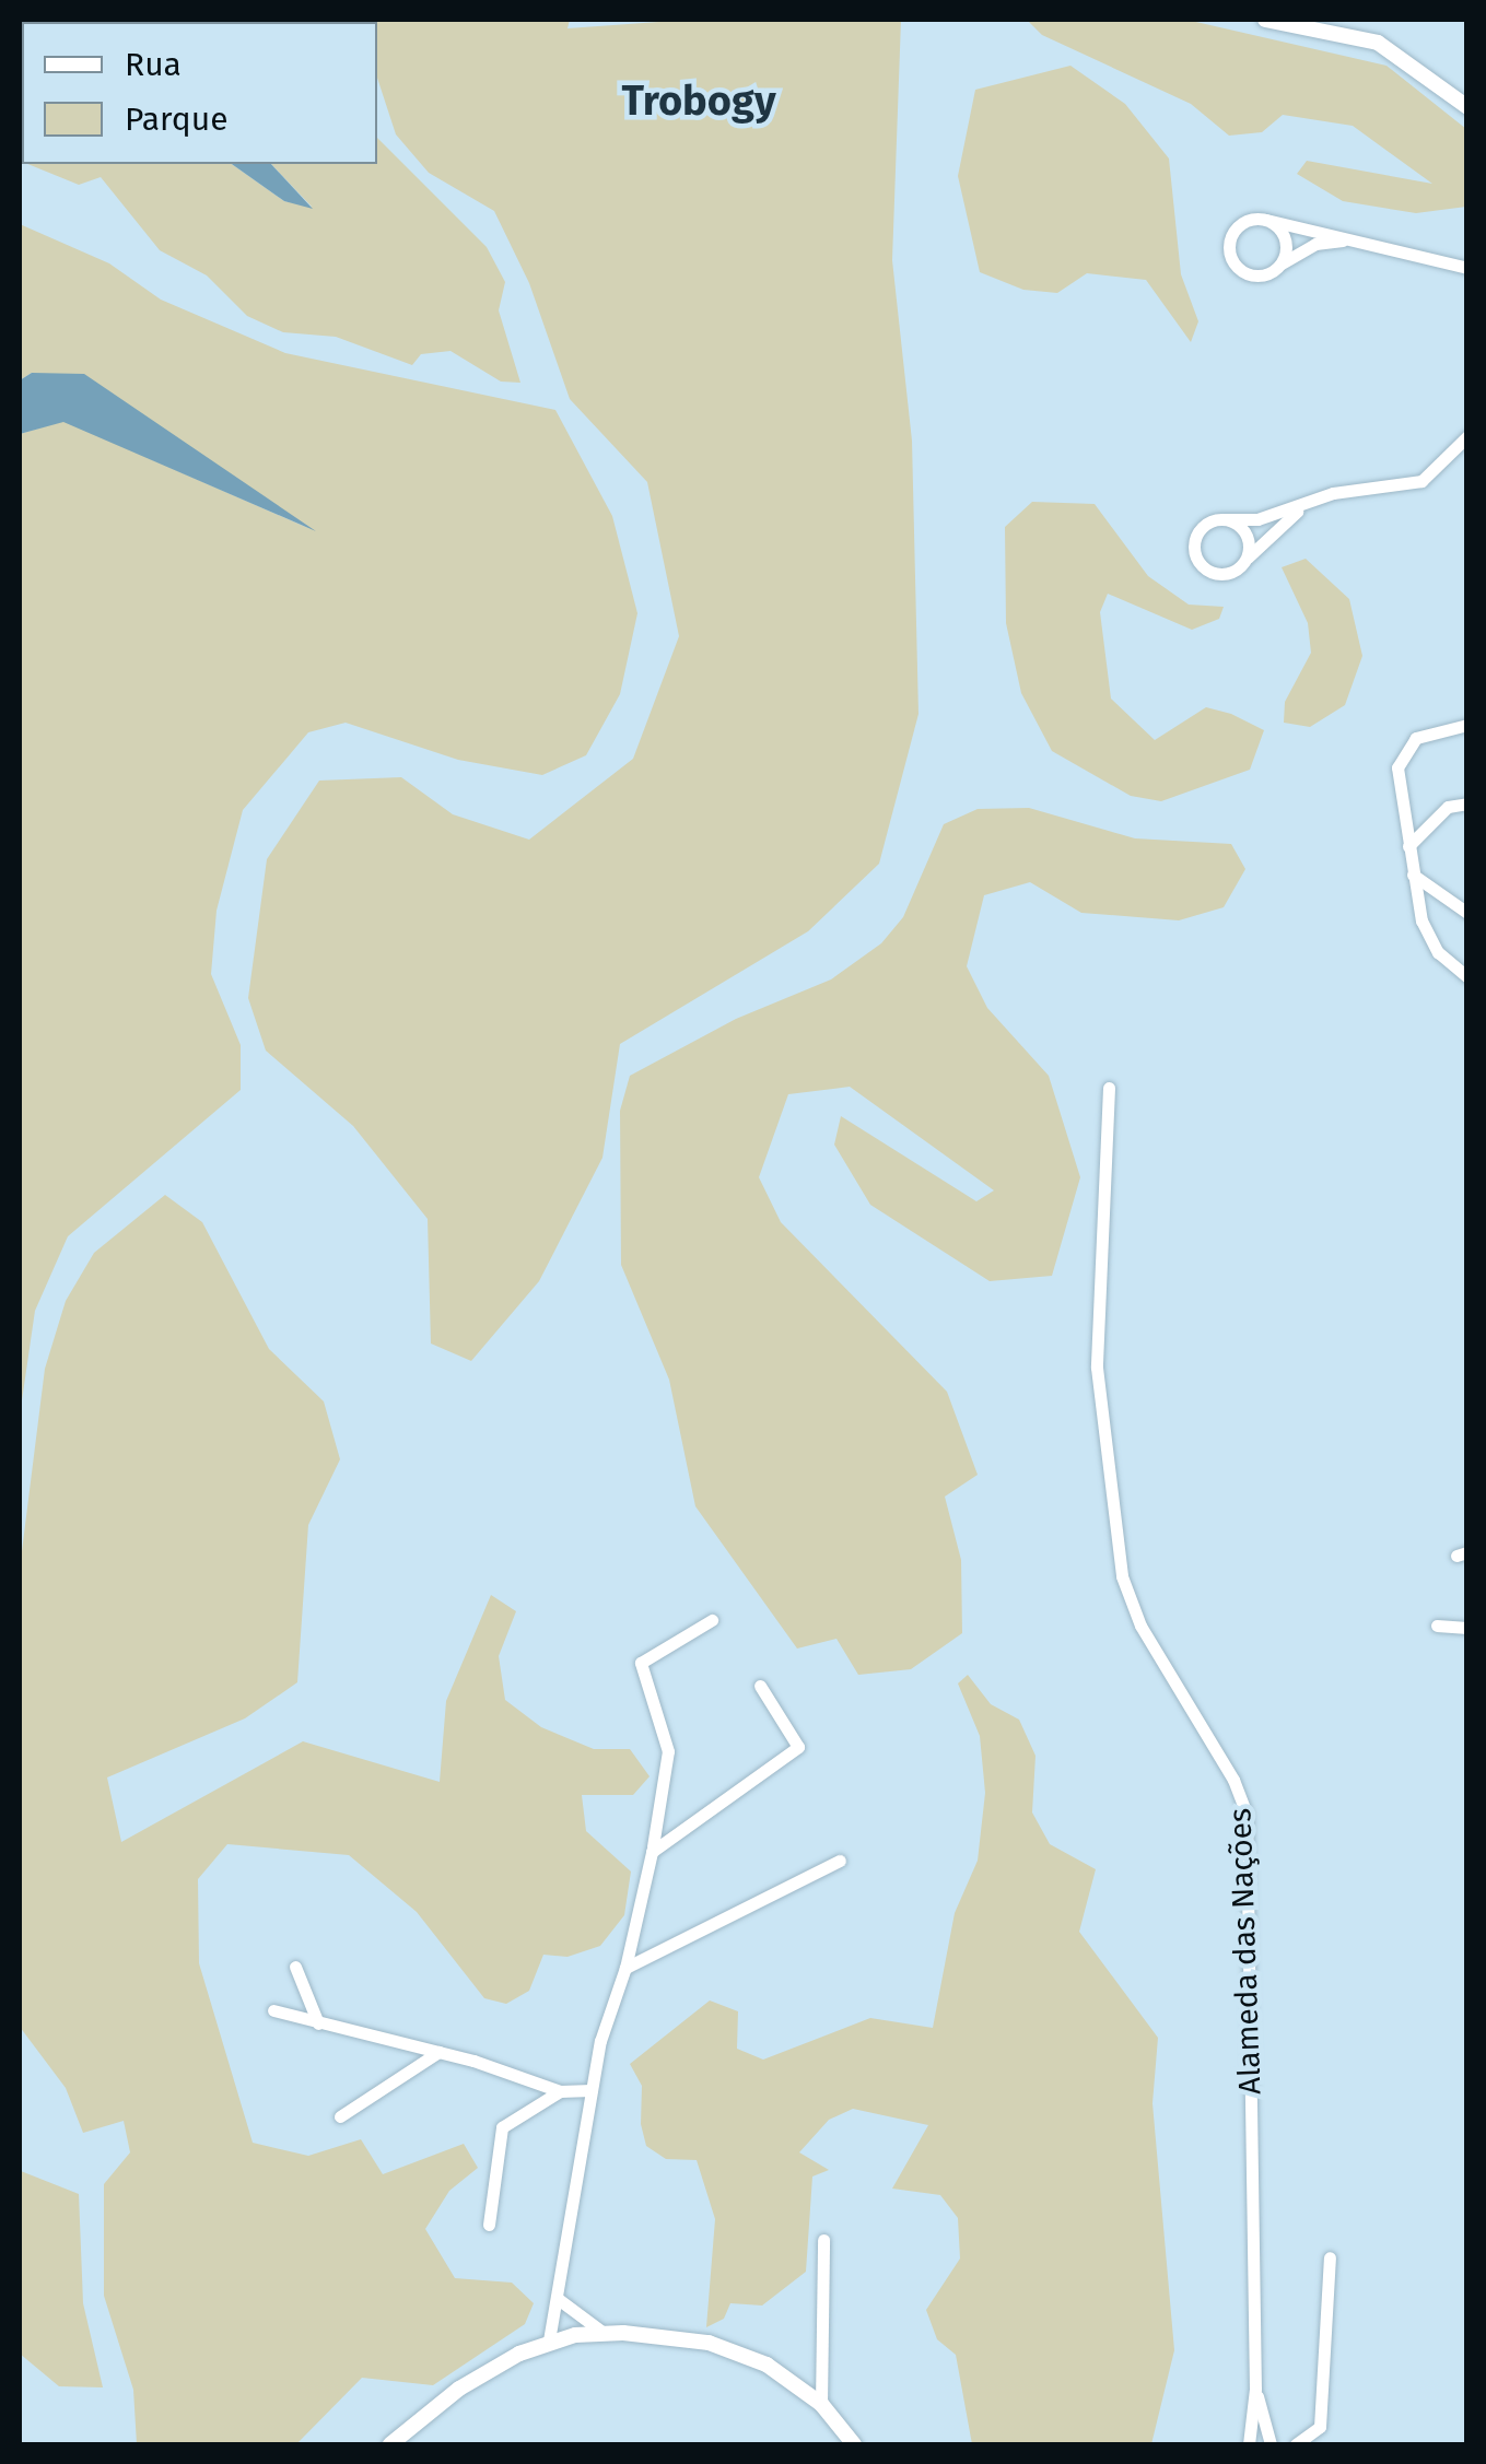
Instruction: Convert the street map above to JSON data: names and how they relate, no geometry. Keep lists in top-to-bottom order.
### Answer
{
  "streets": {
    "street": ["Alameda das Nações"]
  },
  "districts": ["Trobogy"],
  "legend": ["Rua", "Parque"]
}
